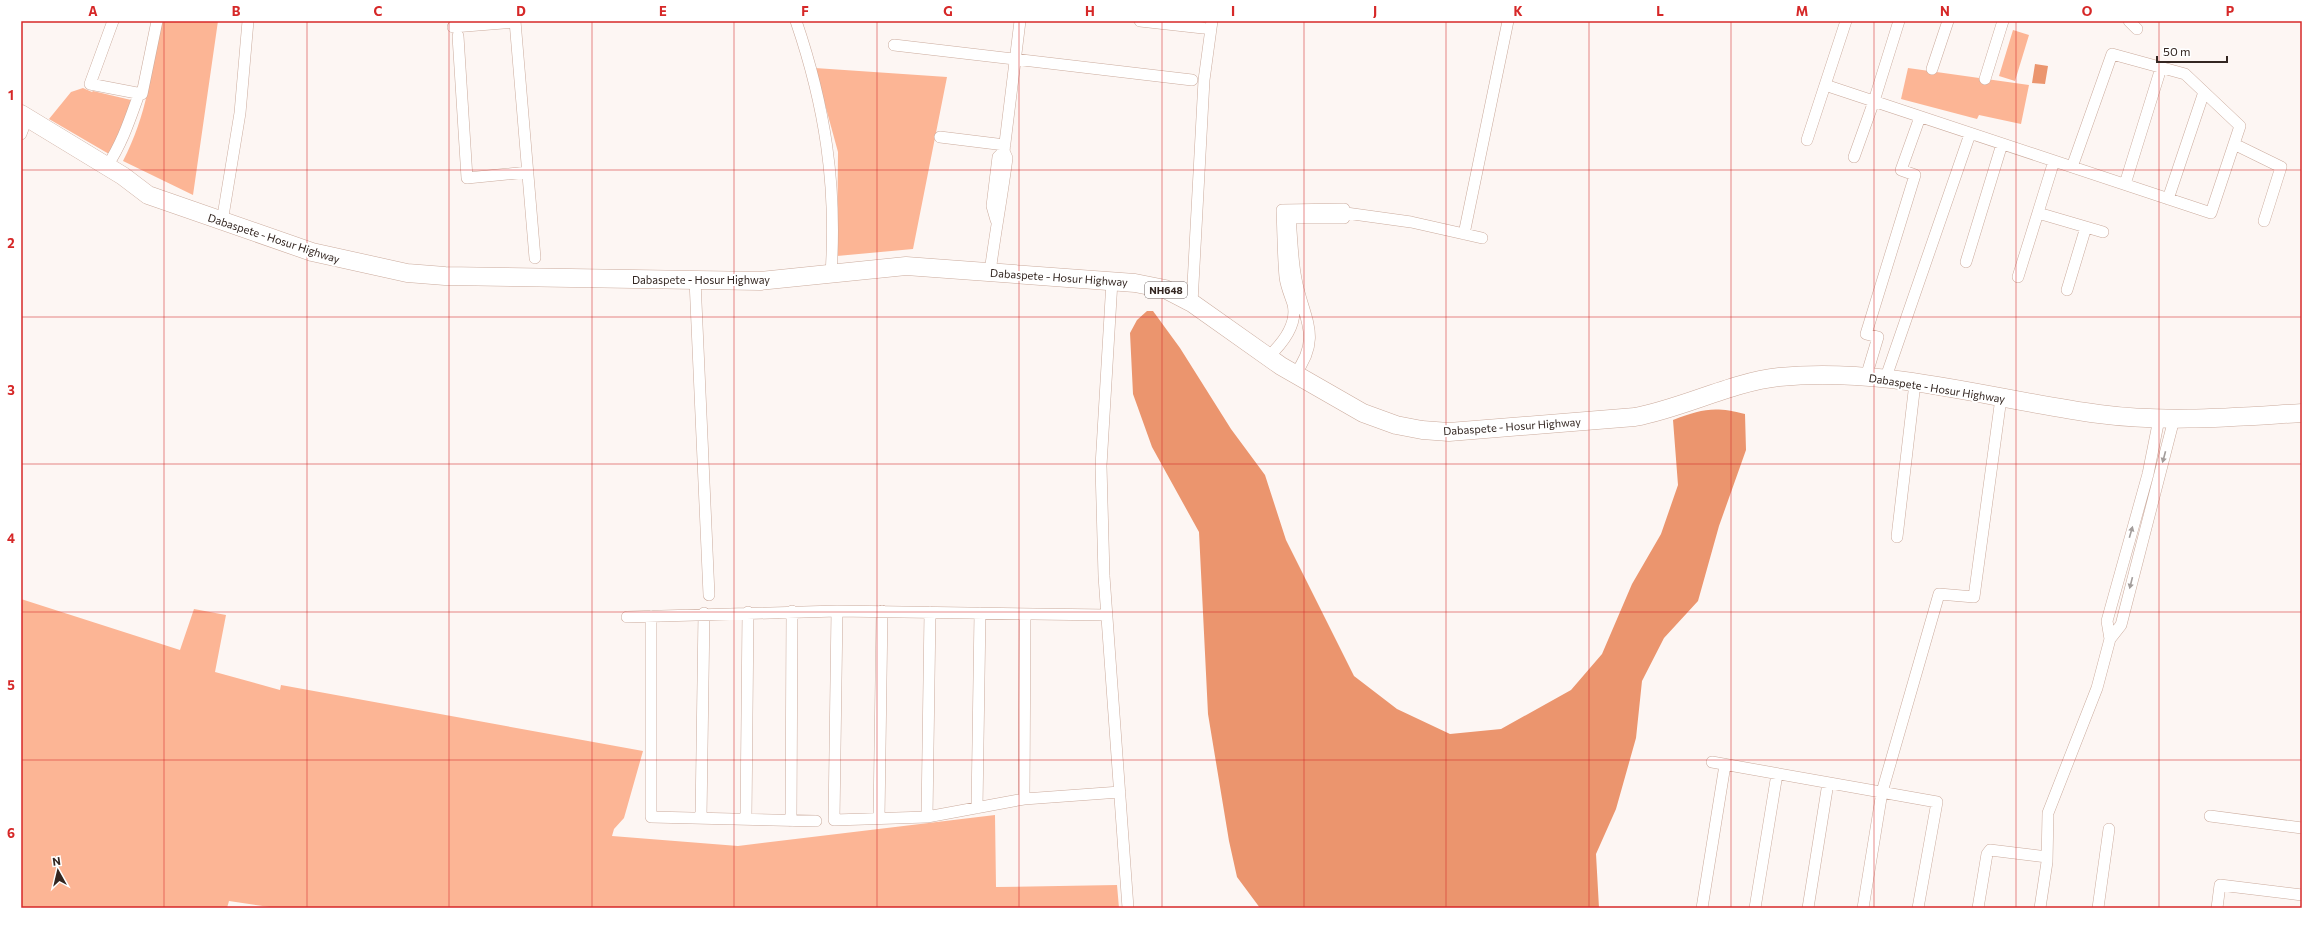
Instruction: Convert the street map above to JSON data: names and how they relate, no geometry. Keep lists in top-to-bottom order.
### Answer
{
  "streets": {
    "highway": ["Dabaspete - Hosur Highway", "NH648"]
  },
  "scale_bar": "50 m",
  "north": "top",
  "grid": {
    "columns": [
      "A",
      "B",
      "C",
      "D",
      "E",
      "F",
      "G",
      "H",
      "I",
      "J",
      "K",
      "L",
      "M",
      "N",
      "O",
      "P"
    ],
    "rows": [
      "1",
      "2",
      "3",
      "4",
      "5",
      "6"
    ]
  }
}
